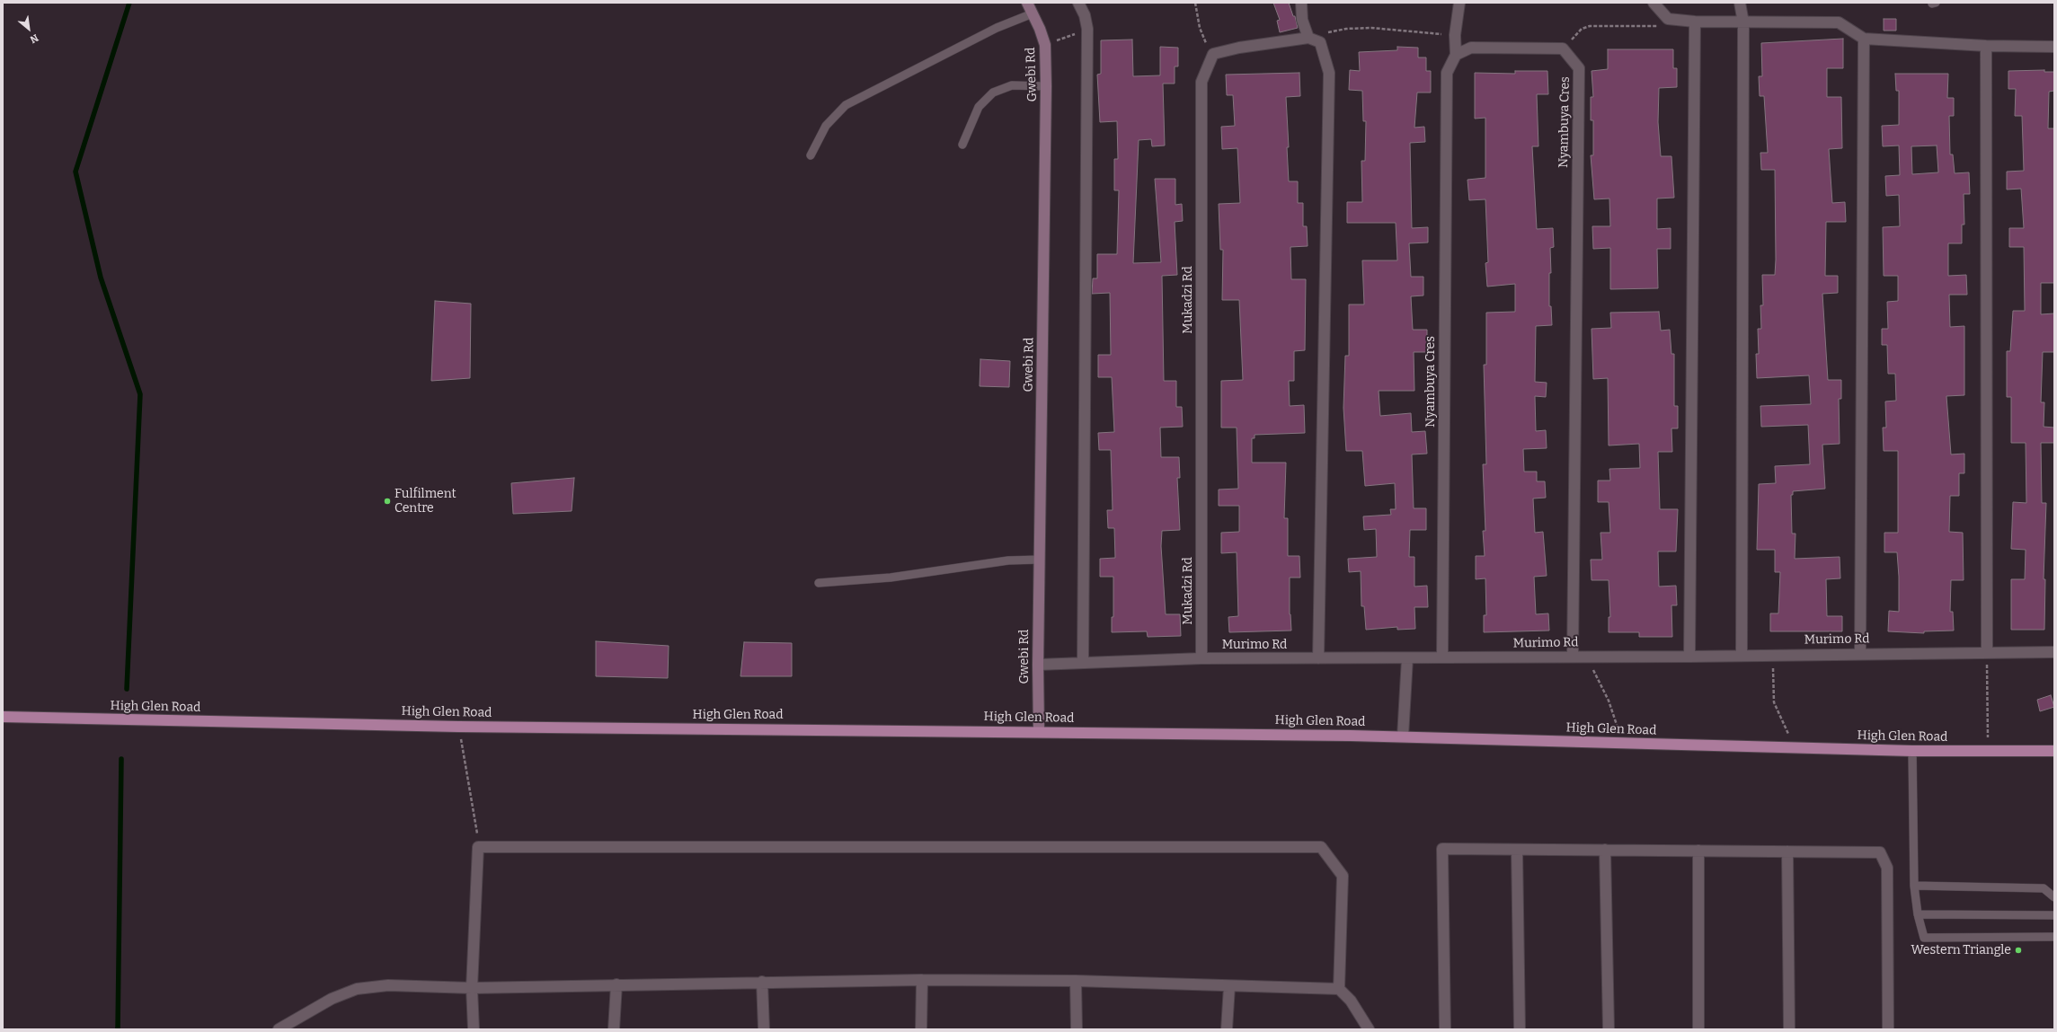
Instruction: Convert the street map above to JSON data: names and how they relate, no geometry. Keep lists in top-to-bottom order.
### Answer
{
  "streets": {
    "main road": ["High Glen Road"],
    "street": [
      "Gwebi Rd",
      "Nyambuya Cres",
      "Mukadzi Rd",
      "Murimo Rd"
    ]
  },
  "crossings": [
    ["Gwebi Rd", "Murimo Rd"],
    ["Gwebi Rd", "High Glen Road"],
    ["Nyambuya Cres", "Murimo Rd"],
    ["Mukadzi Rd", "Murimo Rd"]
  ],
  "places": ["Fulfilment Centre", "Western Triangle"],
  "north": "bottom right"
}
